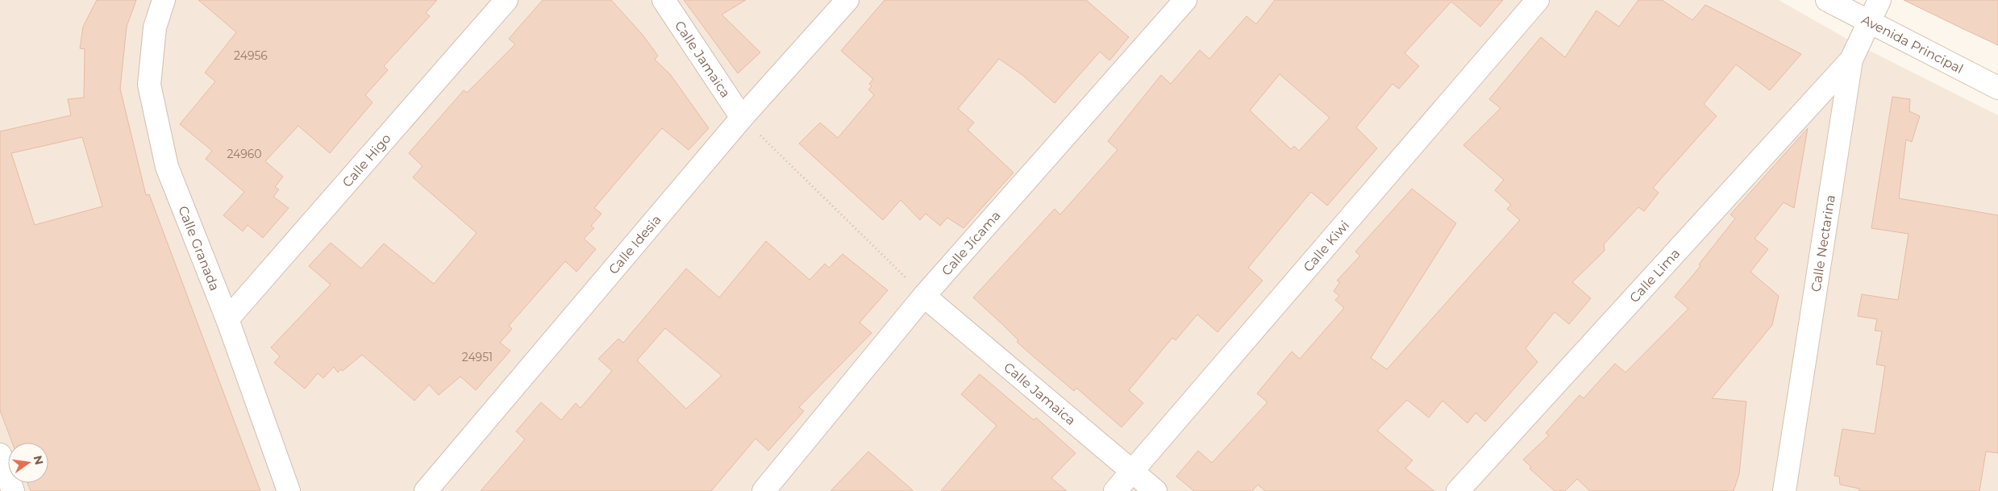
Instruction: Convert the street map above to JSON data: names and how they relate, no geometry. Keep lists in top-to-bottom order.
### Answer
{
  "streets": {
    "street": [
      "Avenida Principal",
      "Calle Jamaica",
      "Calle Higo",
      "Calle Jícama",
      "Calle Nectarina",
      "Calle Idesia",
      "Calle Kiwi",
      "Calle Granada",
      "Calle Lima"
    ]
  },
  "crossings": [
    ["Avenida Principal", "Calle Nectarina"],
    ["Calle Jamaica", "Calle Jícama"],
    ["Calle Jamaica", "Calle Idesia"],
    ["Calle Jamaica", "Calle Kiwi"],
    ["Calle Higo", "Calle Granada"],
    ["Calle Nectarina", "Calle Lima"]
  ],
  "house_numbers": ["24956", "24960", "24951"],
  "north": "right"
}
